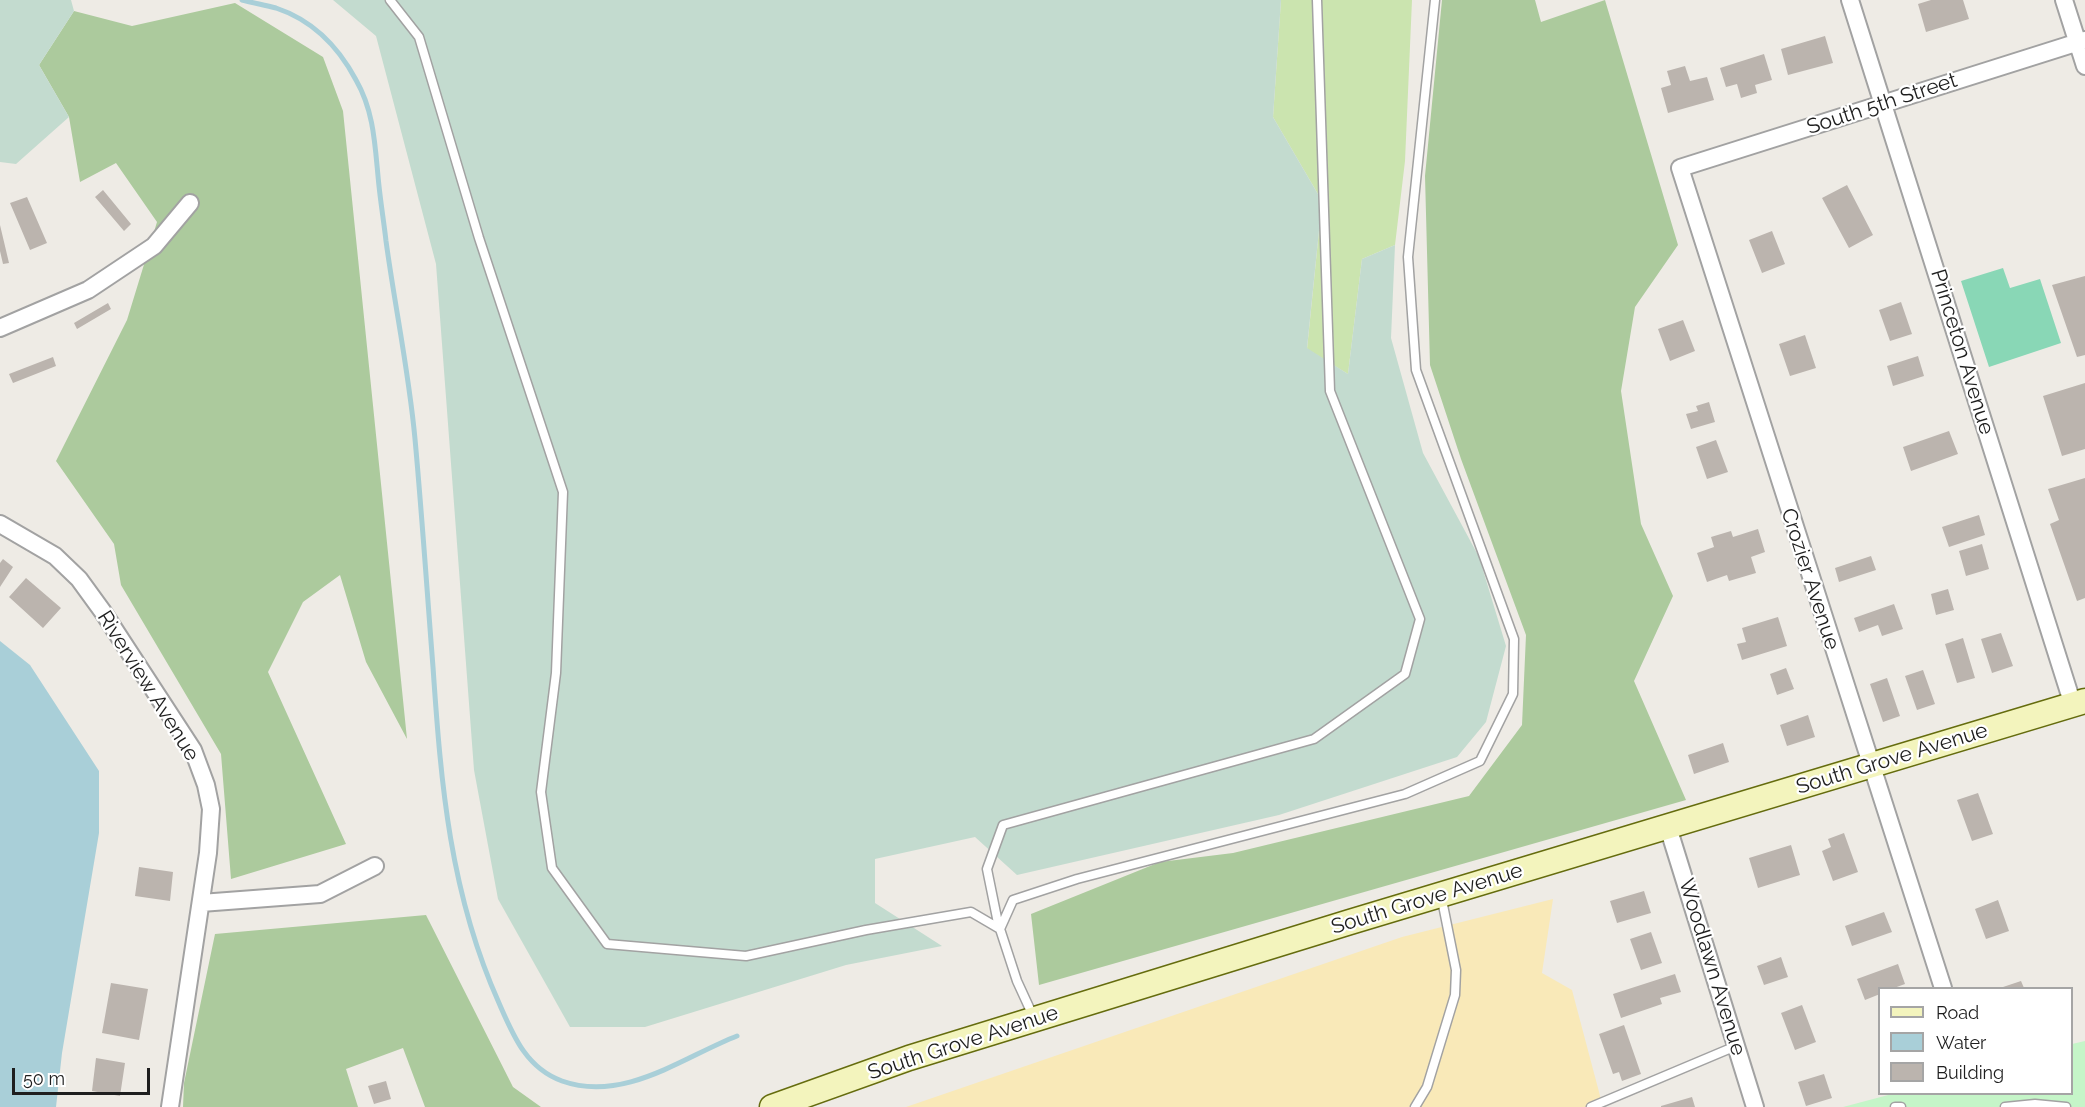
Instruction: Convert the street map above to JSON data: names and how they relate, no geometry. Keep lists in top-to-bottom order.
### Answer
{
  "streets": {
    "main road": ["South Grove Avenue"],
    "street": [
      "South 5th Street",
      "Princeton Avenue",
      "Crozier Avenue",
      "Riverview Avenue",
      "Woodlawn Avenue"
    ]
  },
  "crossings": [
    ["South 5th Street", "Princeton Avenue"],
    ["South 5th Street", "Crozier Avenue"],
    ["Princeton Avenue", "South Grove Avenue"],
    ["Crozier Avenue", "South Grove Avenue"],
    ["South Grove Avenue", "Woodlawn Avenue"]
  ],
  "legend": ["Road", "Water", "Building"],
  "scale_bar": "50 m"
}
